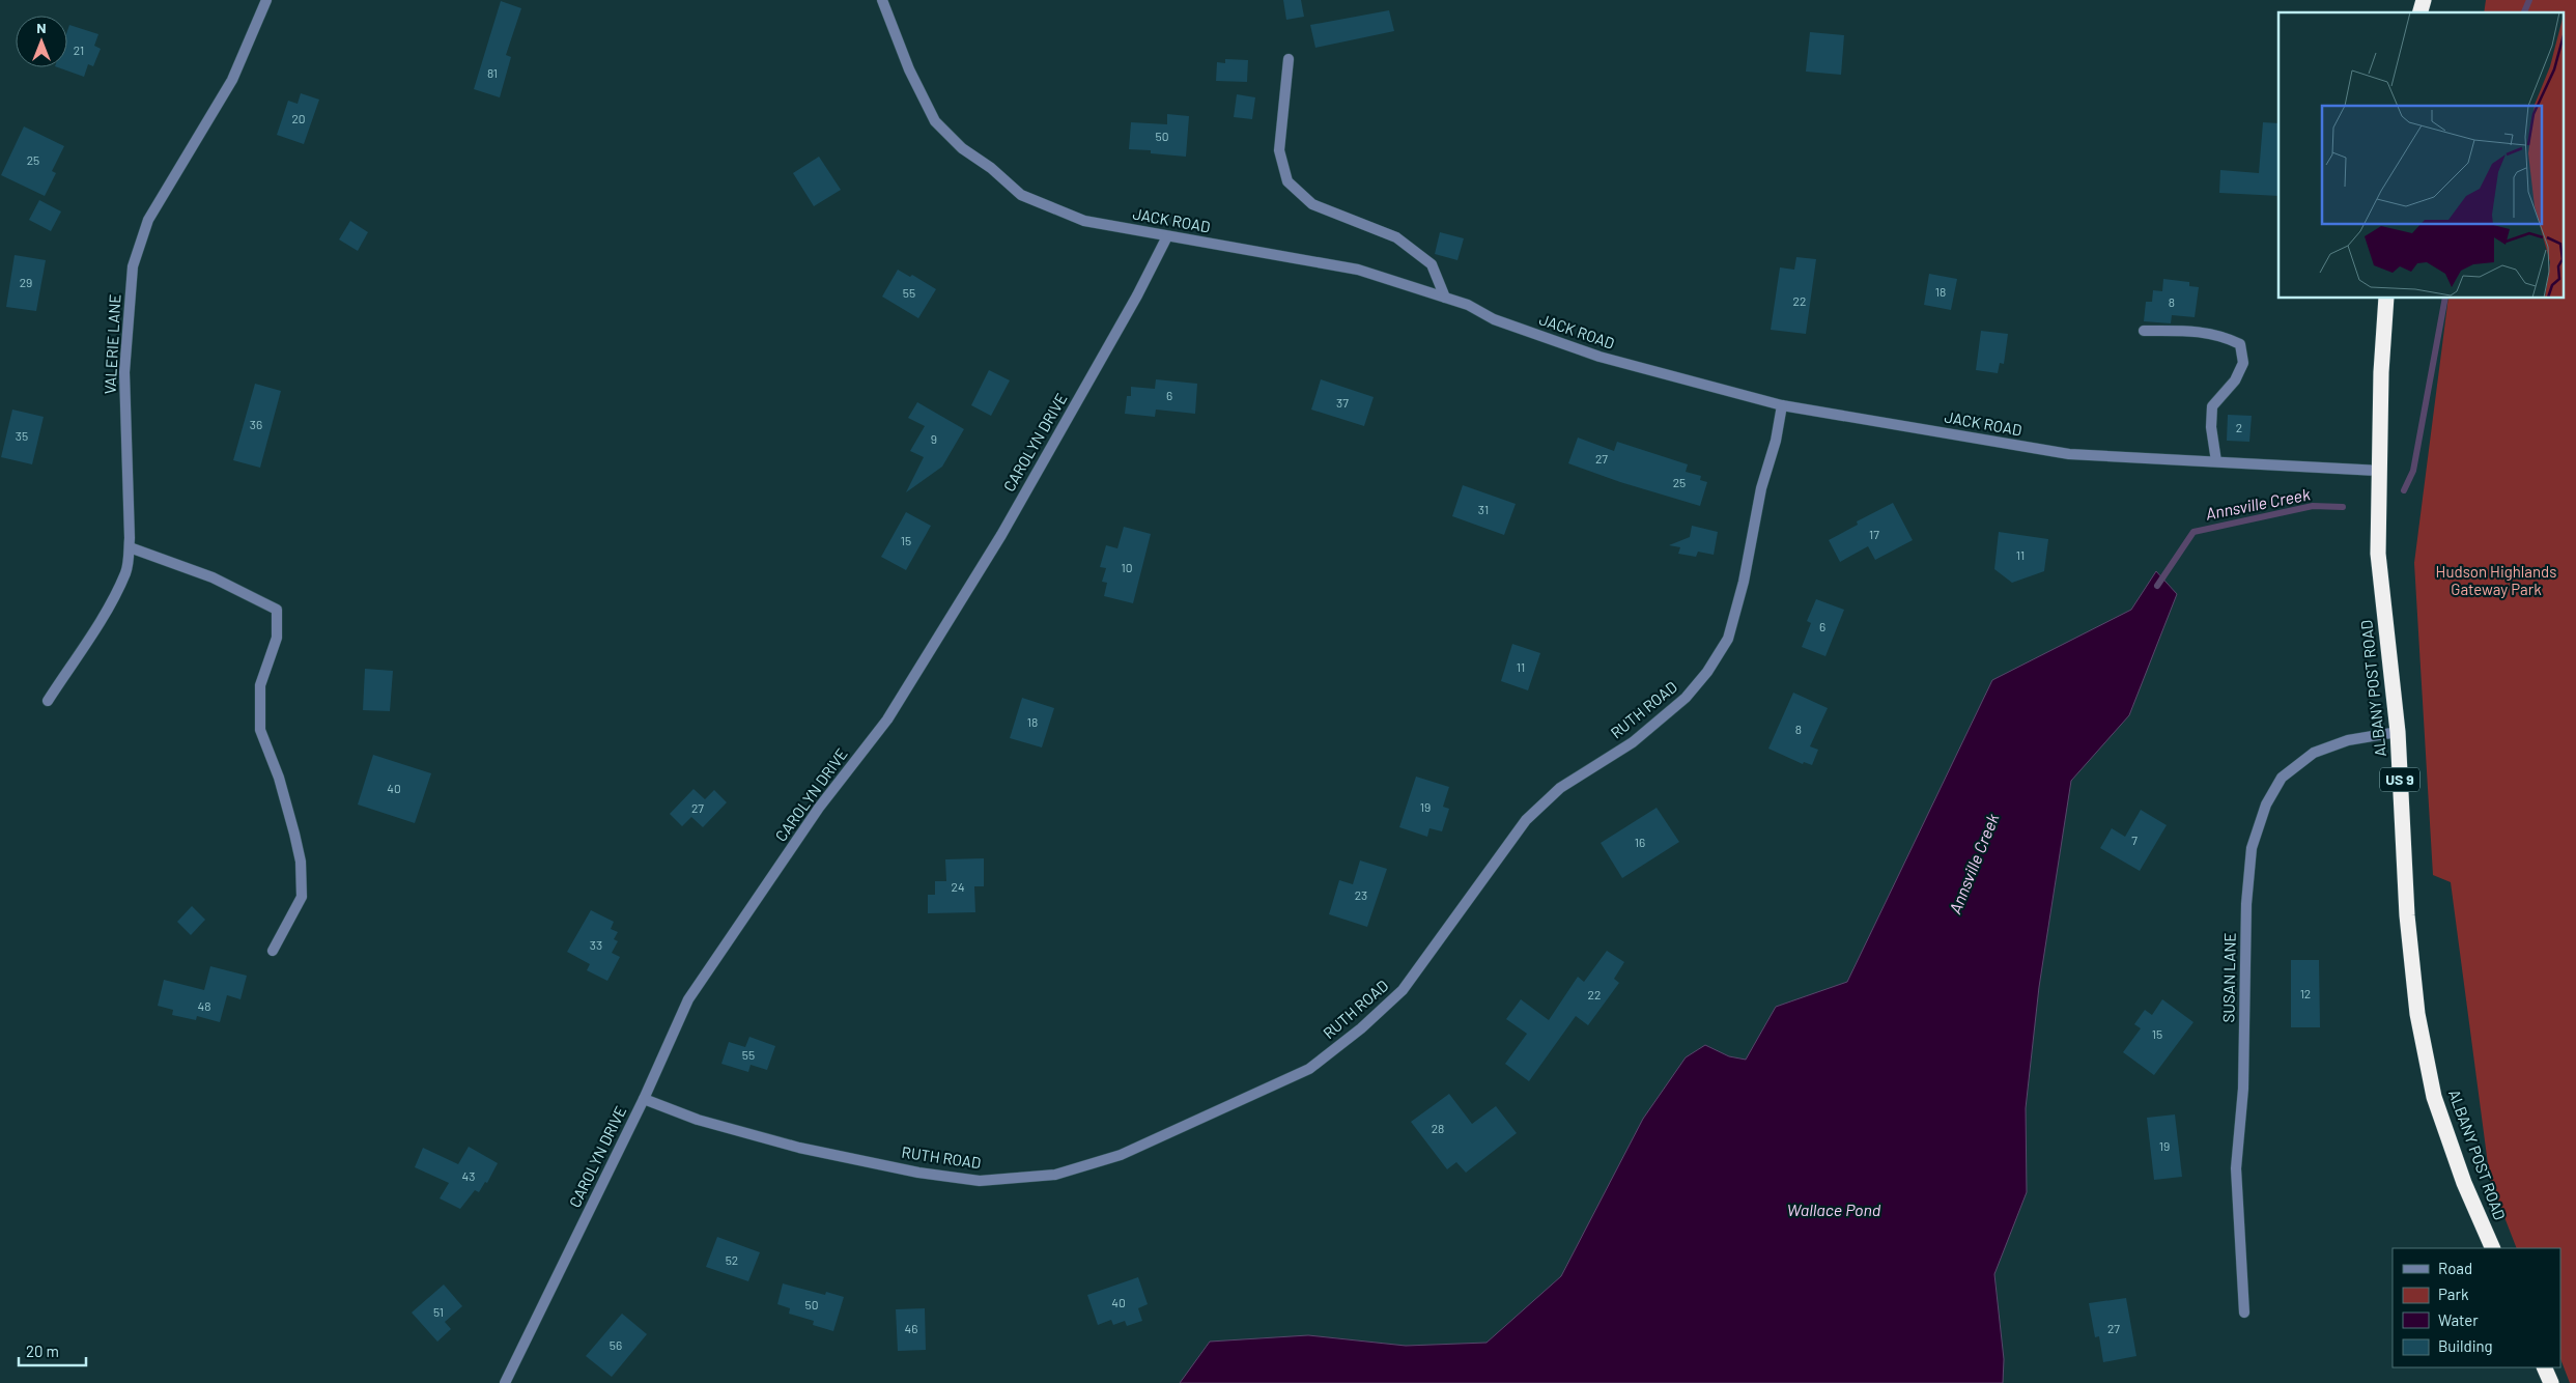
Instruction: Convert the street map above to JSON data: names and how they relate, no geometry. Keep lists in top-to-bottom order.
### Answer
{
  "streets": {
    "highway": ["ALBANY POST ROAD", "US 9"],
    "street": [
      "JACK ROAD",
      "VALERIE LANE",
      "CAROLYN DRIVE",
      "RUTH ROAD",
      "SUSAN LANE"
    ]
  },
  "crossings": [
    ["JACK ROAD", "CAROLYN DRIVE"],
    ["JACK ROAD", "ALBANY POST ROAD"],
    ["JACK ROAD", "RUTH ROAD"],
    ["CAROLYN DRIVE", "RUTH ROAD"],
    ["ALBANY POST ROAD", "SUSAN LANE"]
  ],
  "water": ["Annsville Creek", "Wallace Pond"],
  "parks": ["Hudson Highlands Gateway Park"],
  "house_numbers": [
    "21",
    "81",
    "20",
    "50",
    "25",
    "29",
    "18",
    "55",
    "22",
    "8",
    "6",
    "37",
    "36",
    "2",
    "35",
    "9",
    "27",
    "25",
    "31",
    "17",
    "15",
    "11",
    "10",
    "6",
    "11",
    "18",
    "8",
    "40",
    "19",
    "27",
    "7",
    "16",
    "24",
    "23",
    "33",
    "12",
    "22",
    "48",
    "15",
    "55",
    "28",
    "19",
    "43",
    "52",
    "40",
    "50",
    "51",
    "46",
    "27",
    "56"
  ],
  "legend": [
    "Road",
    "Park",
    "Water",
    "Building"
  ],
  "scale_bar": "20 m",
  "north": "top"
}
